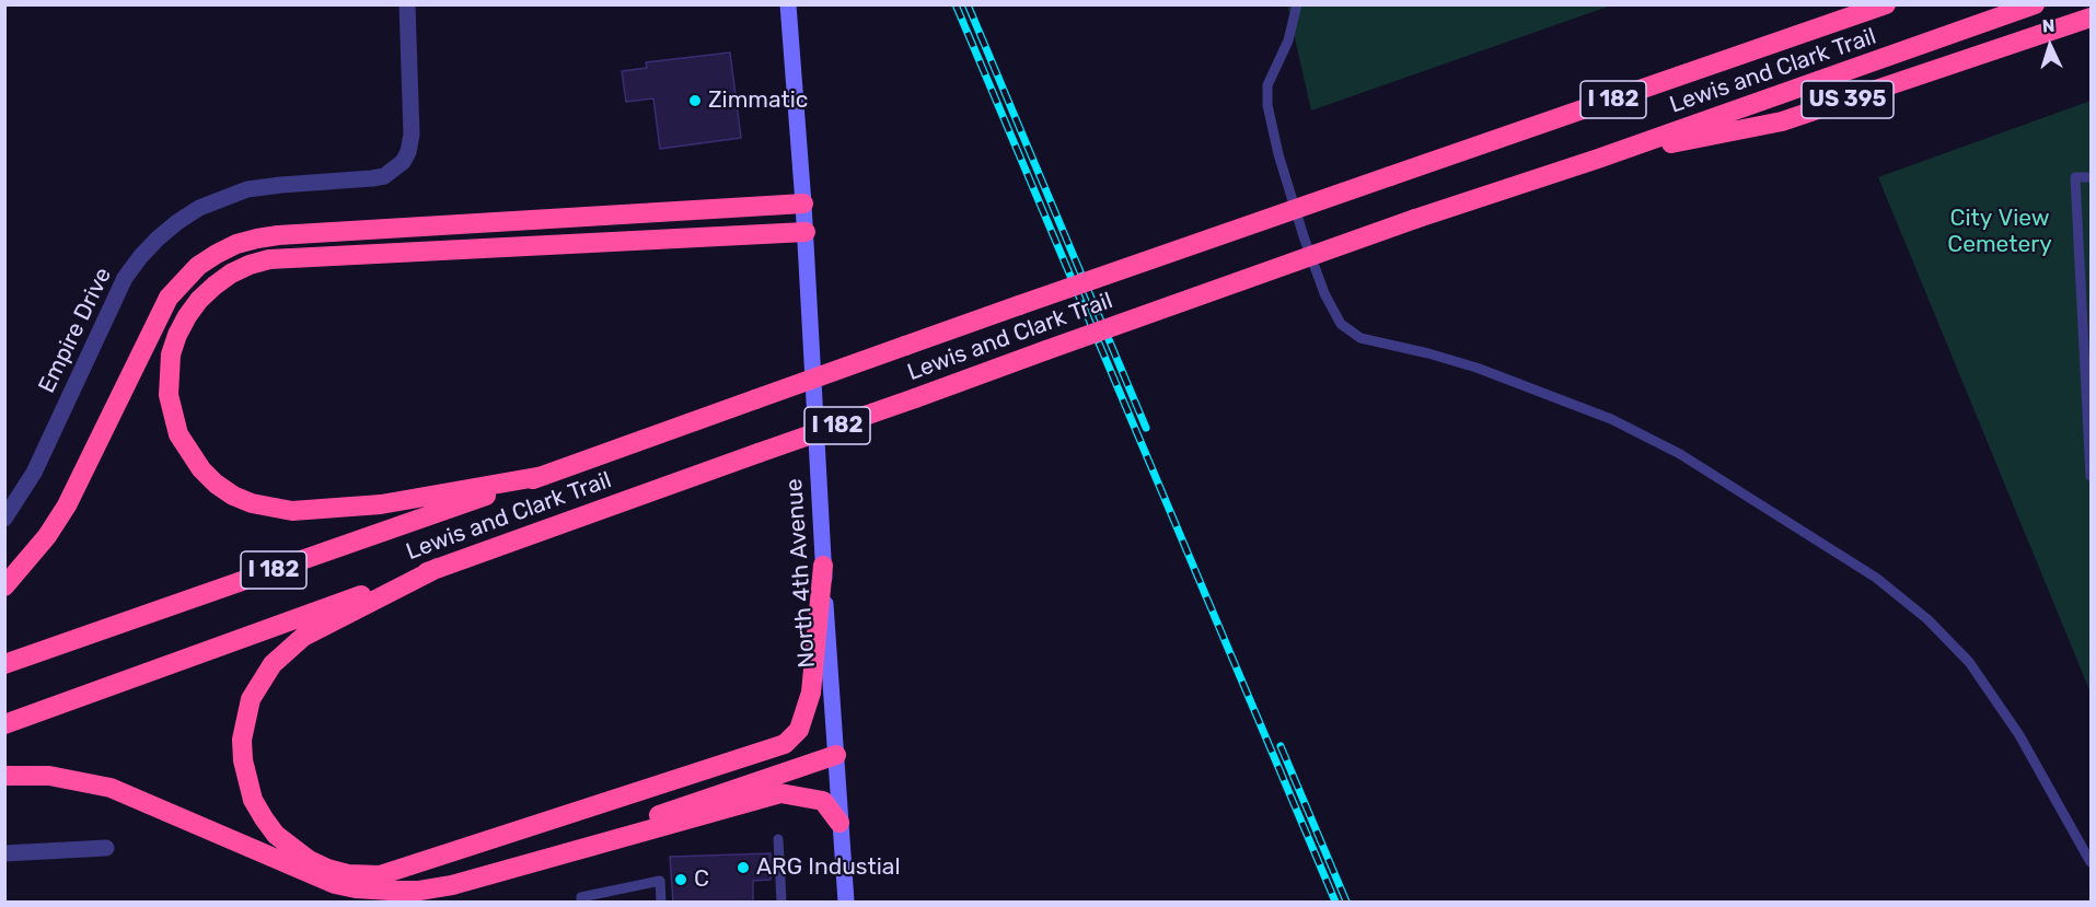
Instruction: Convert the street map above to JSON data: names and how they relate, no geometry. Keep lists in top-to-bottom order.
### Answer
{
  "streets": {
    "highway": ["Lewis and Clark Trail", "I 182", "US 395"],
    "main road": ["North 4th Avenue"],
    "street": ["Empire Drive"]
  },
  "crossings": [
    ["Lewis and Clark Trail", "US 395"]
  ],
  "parks": ["City View Cemetery"],
  "places": ["Zimmatic", "ARG Industial", "C"],
  "north": "top"
}
